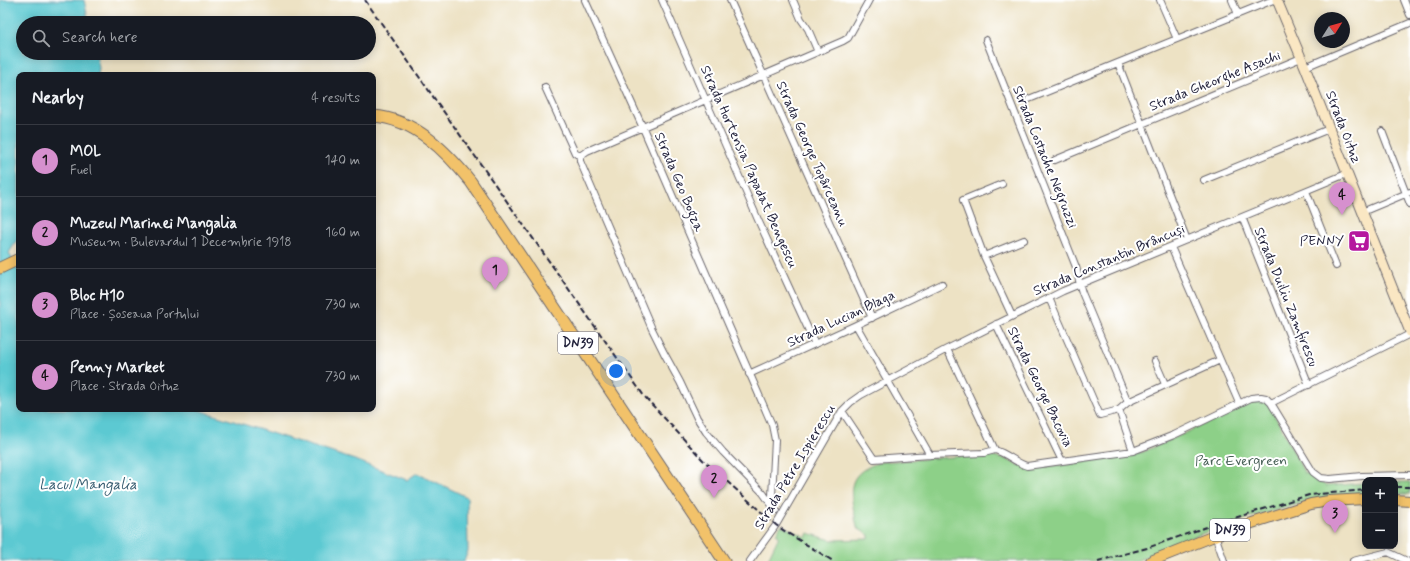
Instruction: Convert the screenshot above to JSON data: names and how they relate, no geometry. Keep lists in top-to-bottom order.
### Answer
{
  "streets": {
    "highway": ["DN39"],
    "main road": ["Strada Oituz"],
    "street": [
      "Strada Gheorghe Asachi",
      "Strada George Topârceanu",
      "Strada Costache Negruzzi",
      "Strada Hortensia Papadat Bengescu",
      "Strada Geo Bogza",
      "Strada Constantin Brâncuși",
      "Strada Duiliu Zamfirescu",
      "Strada Lucian Blaga",
      "Strada George Bacovia",
      "Strada Petre Ispierescu"
    ]
  },
  "crossings": [
    ["Strada Gheorghe Asachi", "Strada Oituz"],
    ["Strada Gheorghe Asachi", "Strada Constantin Brâncuși"],
    ["Strada Oituz", "Strada Constantin Brâncuși"],
    ["Strada George Topârceanu", "Strada Lucian Blaga"],
    ["Strada Costache Negruzzi", "Strada Constantin Brâncuși"],
    ["Strada Hortensia Papadat Bengescu", "Strada Lucian Blaga"],
    ["Strada Geo Bogza", "Strada Lucian Blaga"],
    ["Strada Constantin Brâncuși", "Strada Duiliu Zamfirescu"],
    ["Strada Constantin Brâncuși", "Strada George Bacovia"],
    ["Strada Constantin Brâncuși", "Strada Petre Ispierescu"]
  ],
  "water": ["Lacul Mangalia"],
  "parks": ["Parc Evergreen"],
  "places": {
    "supermarket": ["PENNY"]
  },
  "north": "top right",
  "page": {
    "search": "Search here",
    "heading": ["Nearby", "4 results"],
    "list": [
      {
        "mark": "1",
        "name": "MOL",
        "note": "Fuel",
        "value": "140 m"
      },
      {
        "mark": "2",
        "name": "Muzeul Marinei Mangalia",
        "note": "Museum · Bulevardul 1 Decembrie 1918",
        "value": "160 m"
      },
      {
        "mark": "3",
        "name": "Bloc H10",
        "note": "Place · Șoseaua Portului",
        "value": "730 m"
      },
      {
        "mark": "4",
        "name": "Penny Market",
        "note": "Place · Strada Oituz",
        "value": "730 m"
      }
    ],
    "pins": [
      "4",
      "1",
      "2",
      "3"
    ],
    "map_buttons": ["+", "−"]
  }
}
